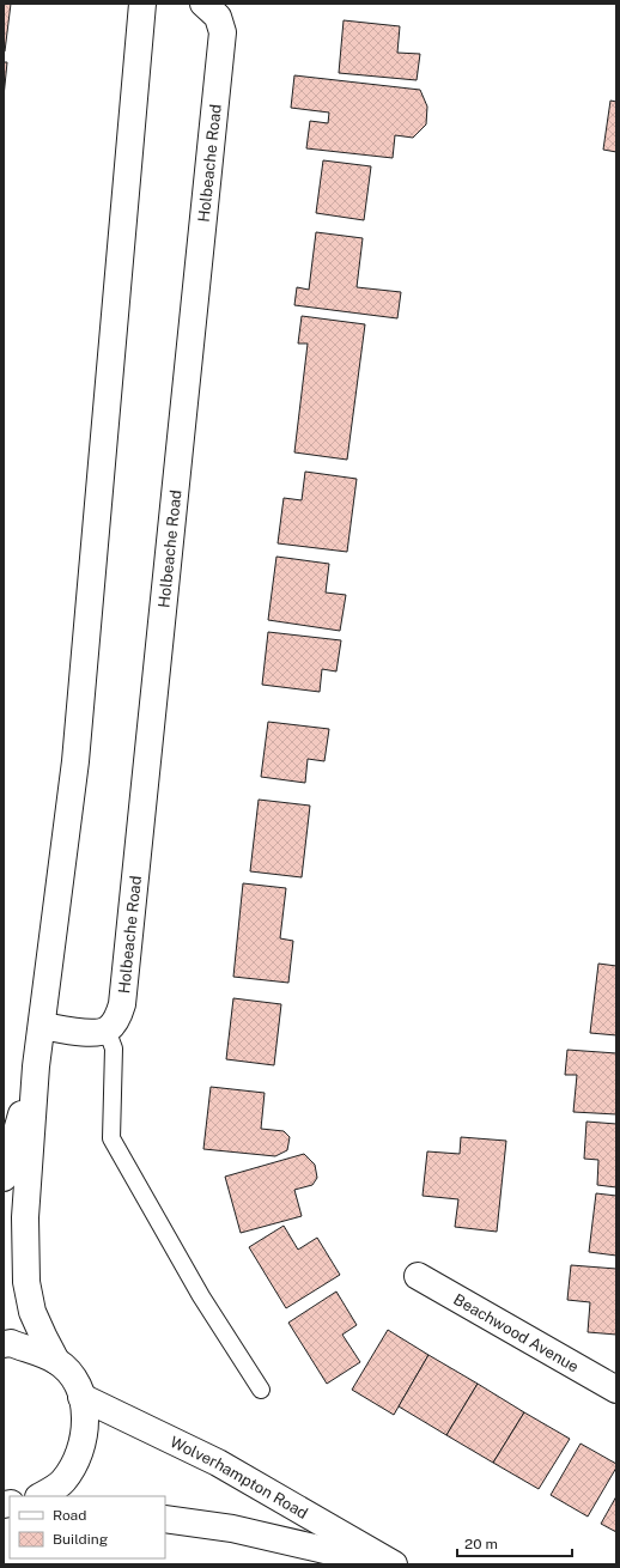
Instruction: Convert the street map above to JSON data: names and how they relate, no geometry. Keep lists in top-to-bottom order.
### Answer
{
  "streets": {
    "main road": ["Holbeache Road", "Beachwood Avenue", "Wolverhampton Road"]
  },
  "legend": ["Road", "Building"],
  "scale_bar": "20 m"
}
